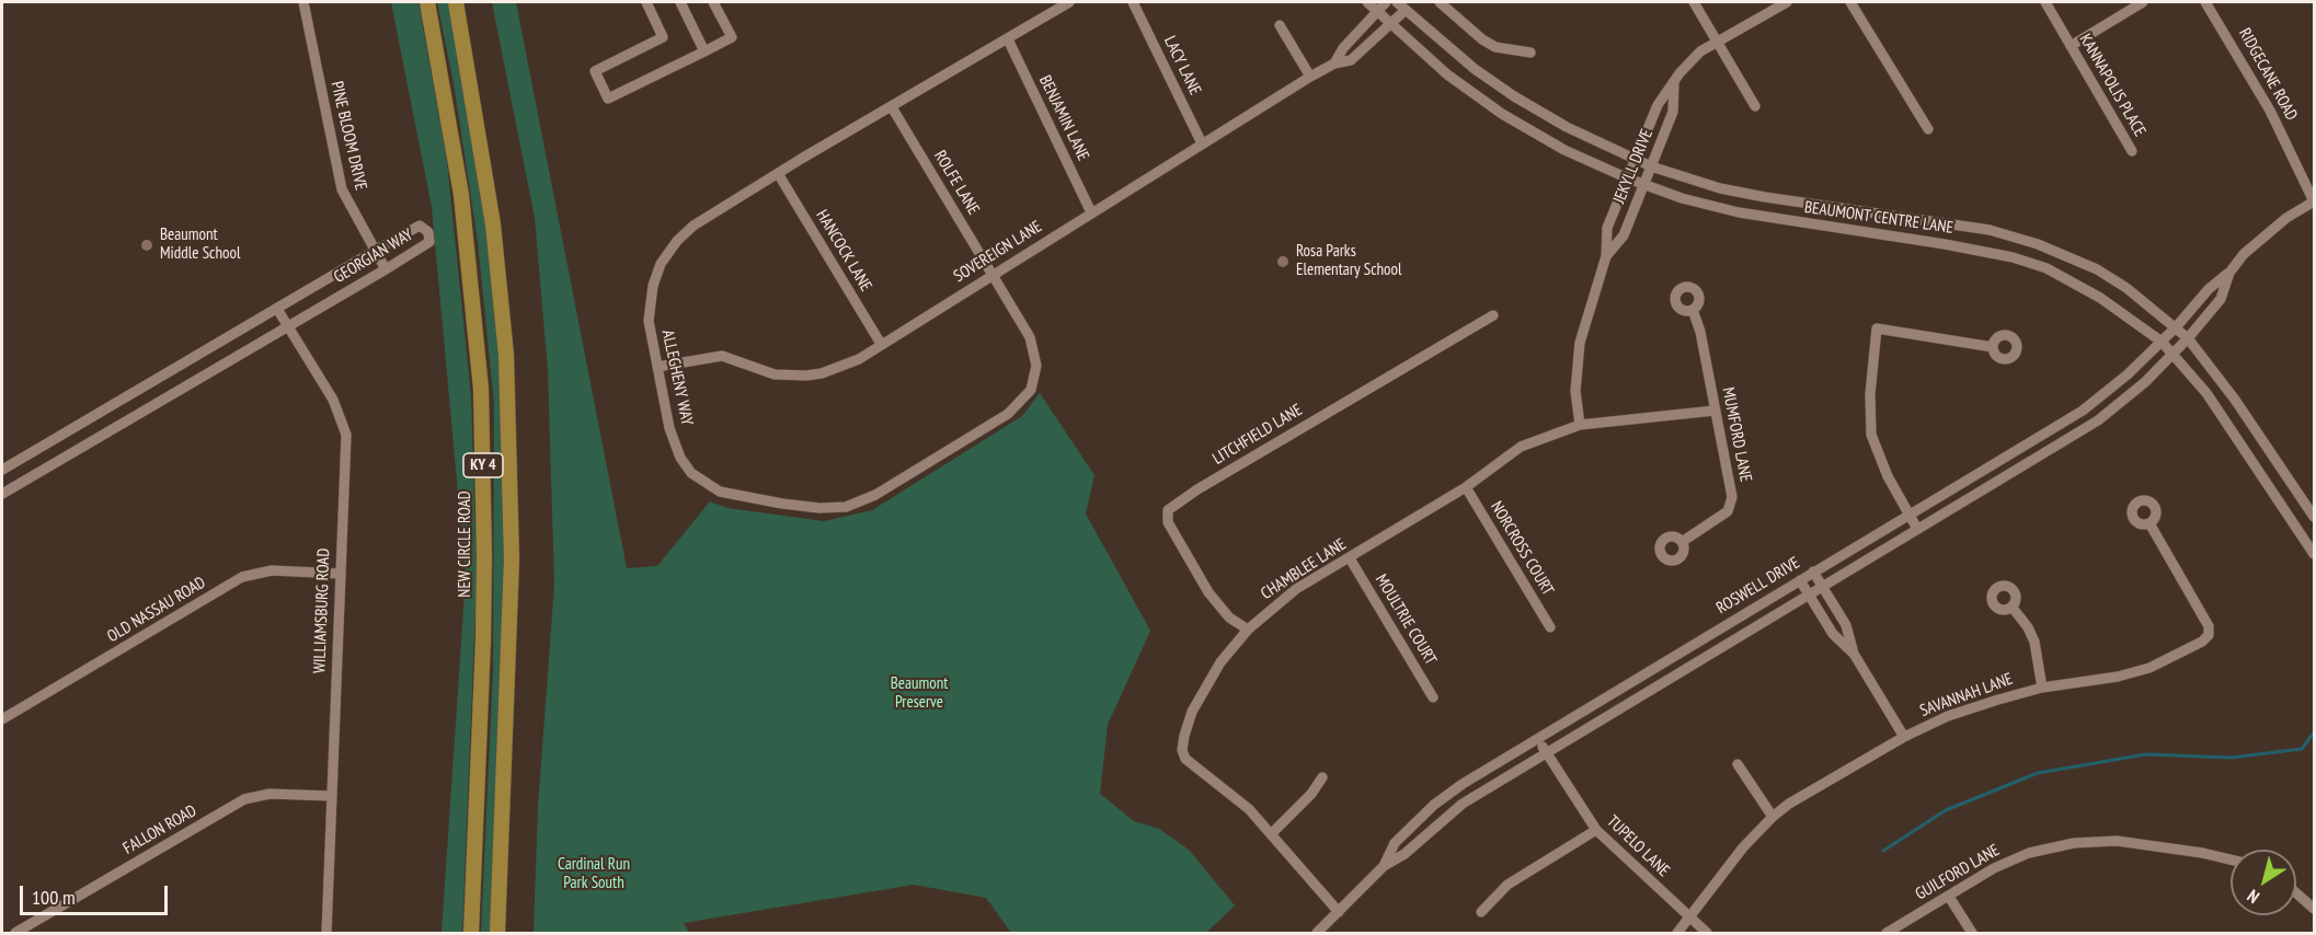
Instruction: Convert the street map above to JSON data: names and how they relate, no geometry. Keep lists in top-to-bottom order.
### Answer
{
  "streets": {
    "highway": ["KY 4", "NEW CIRCLE ROAD"],
    "street": [
      "LACY LANE",
      "RIDGECANE ROAD",
      "KANNAPOLIS PLACE",
      "BENJAMIN LANE",
      "PINE BLOOM DRIVE",
      "JEKYLL DRIVE",
      "ROLFE LANE",
      "BEAUMONT CENTRE LANE",
      "HANCOCK LANE",
      "SOVEREIGN LANE",
      "GEORGIAN WAY",
      "ALLEGHENY WAY",
      "LITCHFIELD LANE",
      "MUMFORD LANE",
      "NORCROSS COURT",
      "CHAMBLEE LANE",
      "ROSWELL DRIVE",
      "OLD NASSAU ROAD",
      "WILLIAMSBURG ROAD",
      "MOULTRIE COURT",
      "SAVANNAH LANE",
      "FALLON ROAD",
      "TUPELO LANE",
      "GUILFORD LANE"
    ]
  },
  "crossings": [
    ["LACY LANE", "SOVEREIGN LANE"],
    ["BENJAMIN LANE", "SOVEREIGN LANE"],
    ["BENJAMIN LANE", "ALLEGHENY WAY"],
    ["PINE BLOOM DRIVE", "GEORGIAN WAY"],
    ["JEKYLL DRIVE", "BEAUMONT CENTRE LANE"],
    ["JEKYLL DRIVE", "CHAMBLEE LANE"],
    ["ROLFE LANE", "SOVEREIGN LANE"],
    ["ROLFE LANE", "ALLEGHENY WAY"],
    ["BEAUMONT CENTRE LANE", "SOVEREIGN LANE"],
    ["BEAUMONT CENTRE LANE", "ROSWELL DRIVE"],
    ["HANCOCK LANE", "SOVEREIGN LANE"],
    ["HANCOCK LANE", "ALLEGHENY WAY"],
    ["SOVEREIGN LANE", "ALLEGHENY WAY"],
    ["GEORGIAN WAY", "WILLIAMSBURG ROAD"],
    ["LITCHFIELD LANE", "CHAMBLEE LANE"],
    ["MUMFORD LANE", "CHAMBLEE LANE"],
    ["NORCROSS COURT", "CHAMBLEE LANE"],
    ["CHAMBLEE LANE", "ROSWELL DRIVE"],
    ["CHAMBLEE LANE", "MOULTRIE COURT"],
    ["ROSWELL DRIVE", "TUPELO LANE"],
    ["OLD NASSAU ROAD", "WILLIAMSBURG ROAD"],
    ["WILLIAMSBURG ROAD", "FALLON ROAD"],
    ["SAVANNAH LANE", "TUPELO LANE"]
  ],
  "parks": ["Beaumont Preserve", "Cardinal Run Park South"],
  "places": ["Beaumont Middle School", "Rosa Parks Elementary School"],
  "scale_bar": "100 m",
  "north": "bottom left"
}
